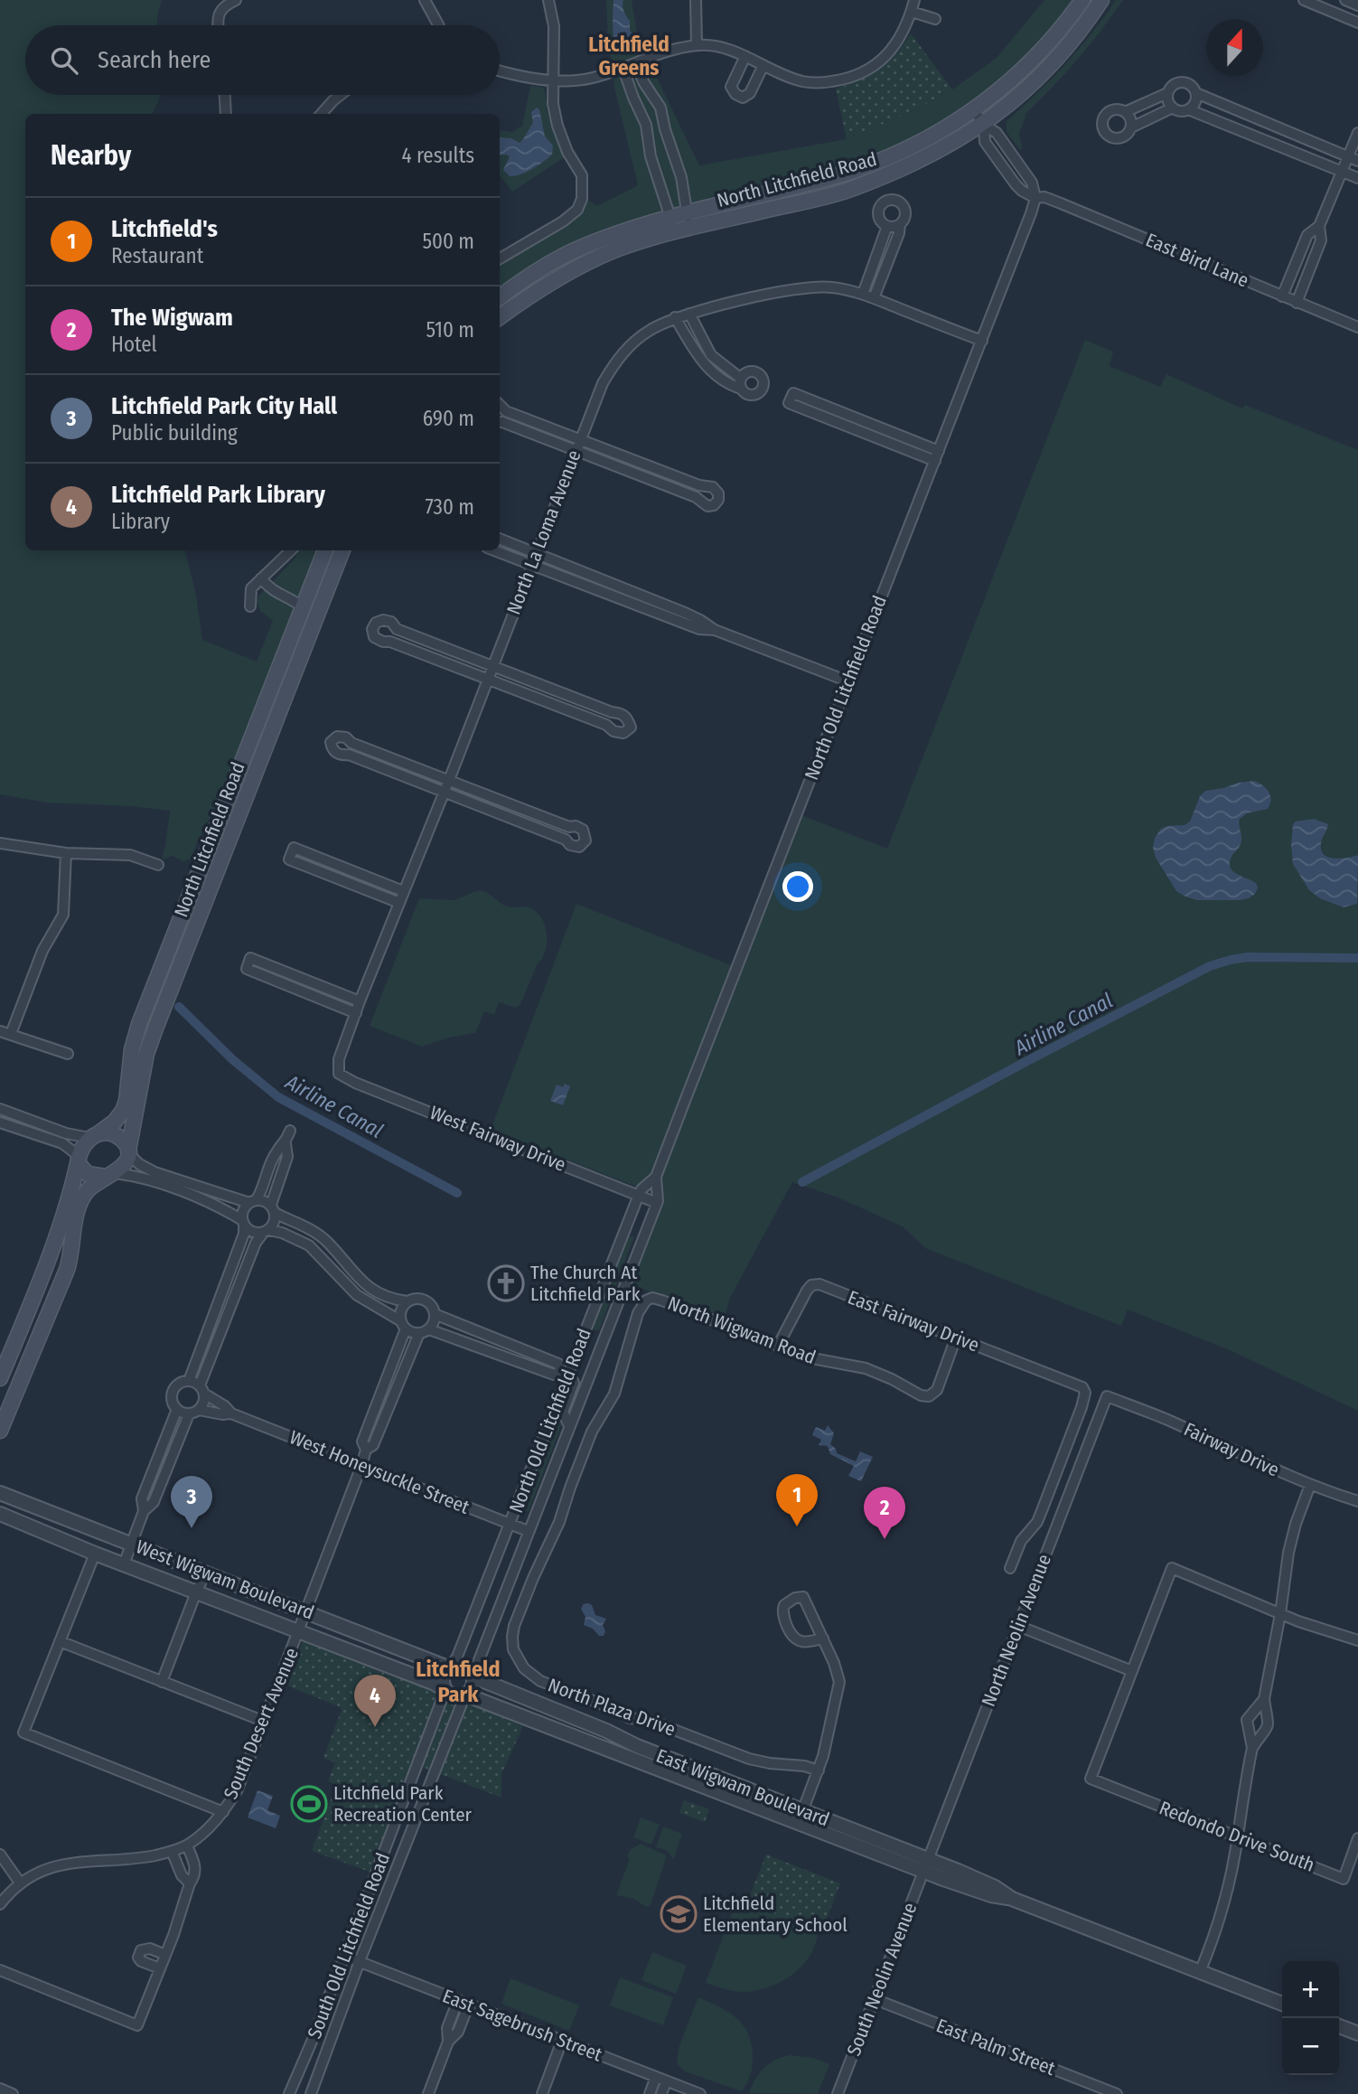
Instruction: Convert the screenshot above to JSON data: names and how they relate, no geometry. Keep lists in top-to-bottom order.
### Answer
{
  "streets": {
    "main road": ["North Litchfield Road"],
    "street": [
      "East Bird Lane",
      "North La Loma Avenue",
      "North Old Litchfield Road",
      "West Fairway Drive",
      "East Fairway Drive",
      "North Wigwam Road",
      "Fairway Drive",
      "West Honeysuckle Street",
      "West Wigwam Boulevard",
      "North Neolin Avenue",
      "North Plaza Drive",
      "South Desert Avenue",
      "East Wigwam Boulevard",
      "Redondo Drive South",
      "South Old Litchfield Road",
      "South Neolin Avenue",
      "East Sagebrush Street",
      "East Palm Street"
    ]
  },
  "crossings": [
    ["East Bird Lane", "North Old Litchfield Road"],
    ["North La Loma Avenue", "North Old Litchfield Road"],
    ["North La Loma Avenue", "West Fairway Drive"],
    ["North Old Litchfield Road", "West Fairway Drive"],
    ["North Old Litchfield Road", "West Honeysuckle Street"],
    ["North Old Litchfield Road", "West Wigwam Boulevard"],
    ["North Old Litchfield Road", "East Wigwam Boulevard"],
    ["North Old Litchfield Road", "South Old Litchfield Road"],
    ["East Fairway Drive", "North Wigwam Road"],
    ["North Wigwam Road", "North Plaza Drive"],
    ["Fairway Drive", "North Neolin Avenue"],
    ["West Honeysuckle Street", "South Desert Avenue"],
    ["West Wigwam Boulevard", "South Desert Avenue"],
    ["West Wigwam Boulevard", "East Wigwam Boulevard"],
    ["West Wigwam Boulevard", "South Old Litchfield Road"],
    ["North Neolin Avenue", "East Wigwam Boulevard"],
    ["North Neolin Avenue", "South Neolin Avenue"],
    ["East Wigwam Boulevard", "South Old Litchfield Road"],
    ["East Wigwam Boulevard", "South Neolin Avenue"],
    ["South Old Litchfield Road", "East Sagebrush Street"],
    ["South Neolin Avenue", "East Palm Street"]
  ],
  "districts": ["Litchfield Greens", "Litchfield Park"],
  "water": ["Airline Canal"],
  "places": {
    "church": ["The Church At Litchfield Park"],
    "sports": ["Litchfield Park Recreation Center"],
    "school or university": ["Litchfield Elementary School"]
  },
  "north": "top",
  "page": {
    "search": "Search here",
    "heading": ["Nearby", "4 results"],
    "list": [
      {
        "mark": "1",
        "name": "Litchfield's",
        "note": "Restaurant",
        "value": "500 m"
      },
      {
        "mark": "2",
        "name": "The Wigwam",
        "note": "Hotel",
        "value": "510 m"
      },
      {
        "mark": "3",
        "name": "Litchfield Park City Hall",
        "note": "Public building",
        "value": "690 m"
      },
      {
        "mark": "4",
        "name": "Litchfield Park Library",
        "note": "Library",
        "value": "730 m"
      }
    ],
    "pins": [
      "1",
      "3",
      "2",
      "4"
    ],
    "map_buttons": ["+", "−"]
  }
}
